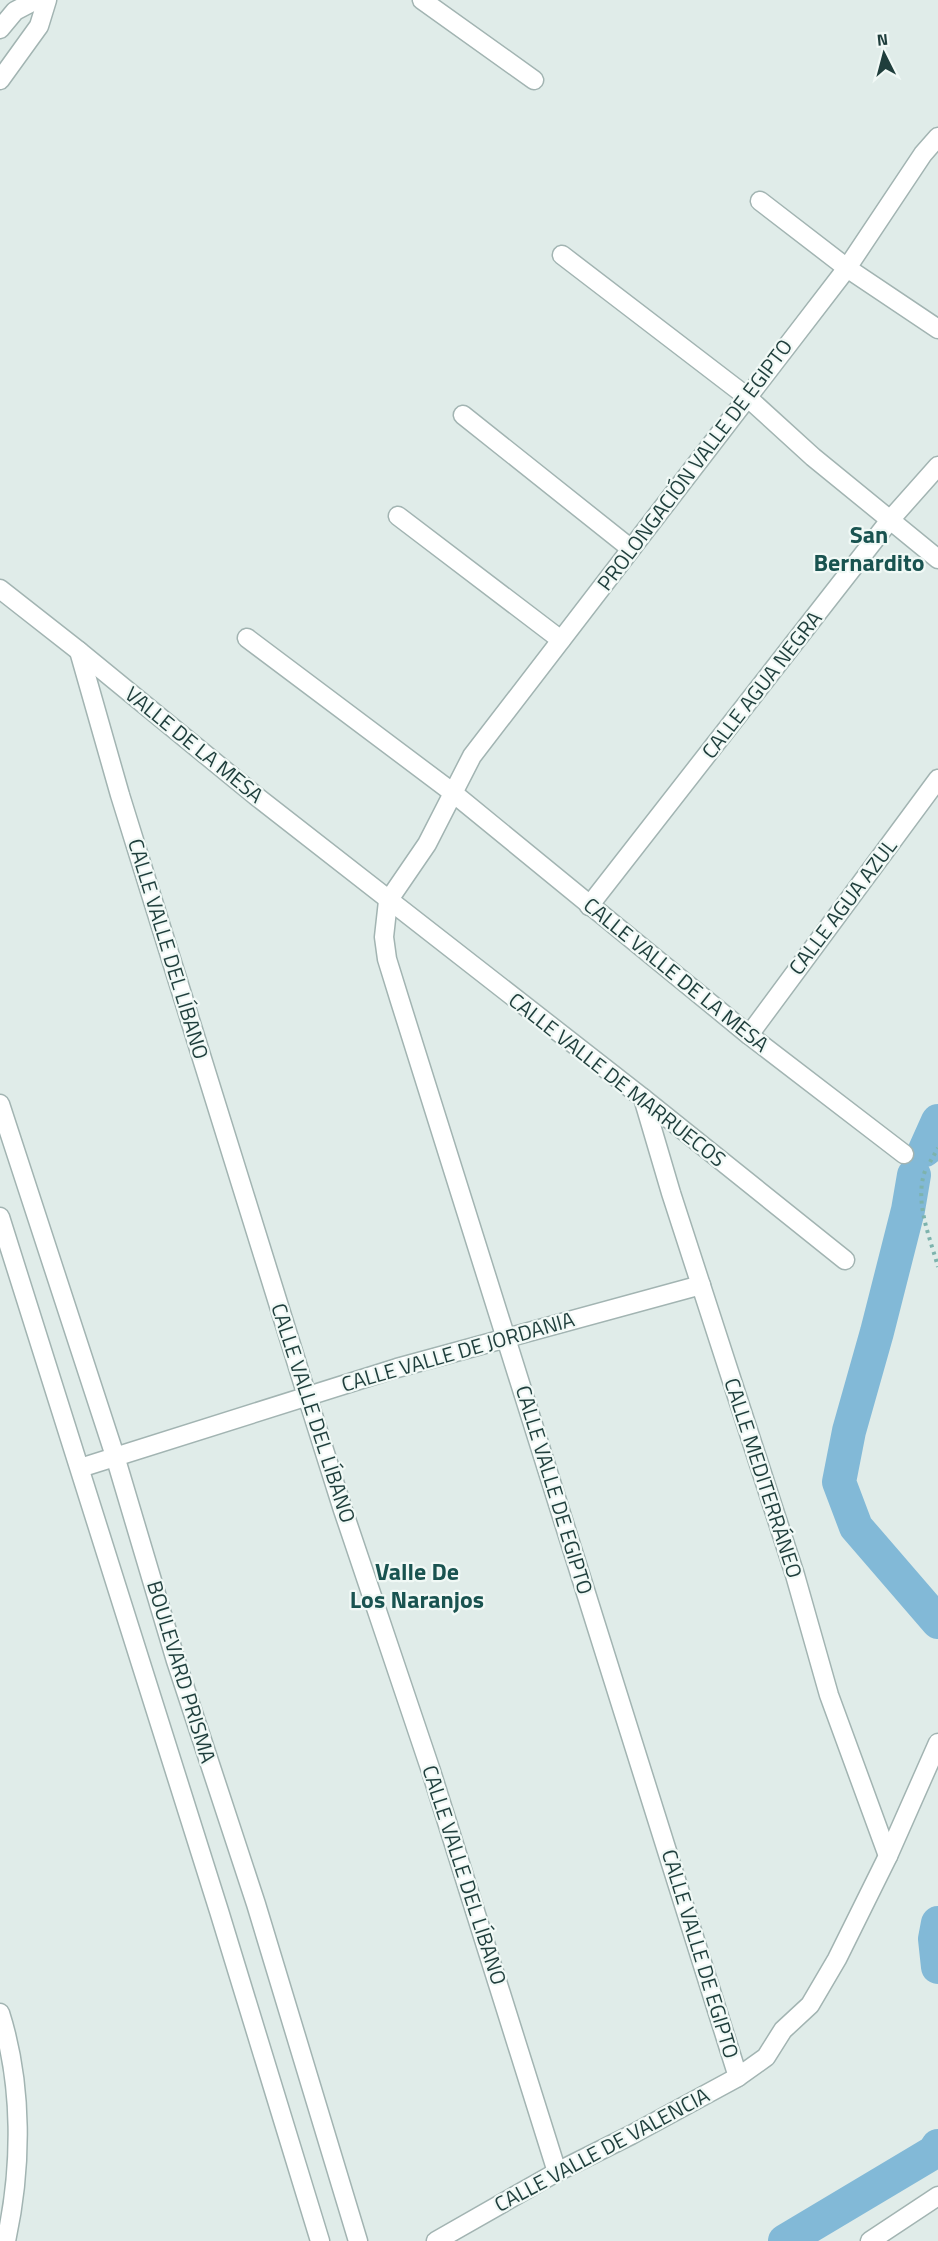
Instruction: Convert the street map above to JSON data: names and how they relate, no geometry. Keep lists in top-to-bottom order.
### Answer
{
  "streets": {
    "street": [
      "PROLONGACIÓN VALLE DE EGIPTO",
      "CALLE AGUA NEGRA",
      "VALLE DE LA MESA",
      "CALLE AGUA AZUL",
      "CALLE VALLE DEL LÍBANO",
      "CALLE VALLE DE LA MESA",
      "CALLE VALLE DE MARRUECOS",
      "CALLE VALLE DE JORDANIA",
      "CALLE MEDITERRÁNEO",
      "CALLE VALLE DE EGIPTO",
      "BOULEVARD PRISMA",
      "CALLE VALLE DE VALENCIA"
    ]
  },
  "crossings": [
    ["PROLONGACIÓN VALLE DE EGIPTO", "VALLE DE LA MESA"],
    ["PROLONGACIÓN VALLE DE EGIPTO", "CALLE VALLE DE LA MESA"],
    ["PROLONGACIÓN VALLE DE EGIPTO", "CALLE VALLE DE MARRUECOS"],
    ["PROLONGACIÓN VALLE DE EGIPTO", "CALLE VALLE DE EGIPTO"],
    ["CALLE AGUA NEGRA", "CALLE VALLE DE LA MESA"],
    ["VALLE DE LA MESA", "CALLE VALLE DEL LÍBANO"],
    ["VALLE DE LA MESA", "CALLE VALLE DE MARRUECOS"],
    ["VALLE DE LA MESA", "CALLE VALLE DE EGIPTO"],
    ["CALLE AGUA AZUL", "CALLE VALLE DE LA MESA"],
    ["CALLE VALLE DEL LÍBANO", "CALLE VALLE DE JORDANIA"],
    ["CALLE VALLE DEL LÍBANO", "CALLE VALLE DE VALENCIA"],
    ["CALLE VALLE DE MARRUECOS", "CALLE MEDITERRÁNEO"],
    ["CALLE VALLE DE MARRUECOS", "CALLE VALLE DE EGIPTO"],
    ["CALLE VALLE DE JORDANIA", "CALLE MEDITERRÁNEO"],
    ["CALLE VALLE DE JORDANIA", "CALLE VALLE DE EGIPTO"],
    ["CALLE VALLE DE JORDANIA", "BOULEVARD PRISMA"],
    ["CALLE MEDITERRÁNEO", "CALLE VALLE DE VALENCIA"],
    ["CALLE VALLE DE EGIPTO", "CALLE VALLE DE VALENCIA"]
  ],
  "districts": ["San Bernardito", "Valle De Los Naranjos"],
  "north": "top"
}
